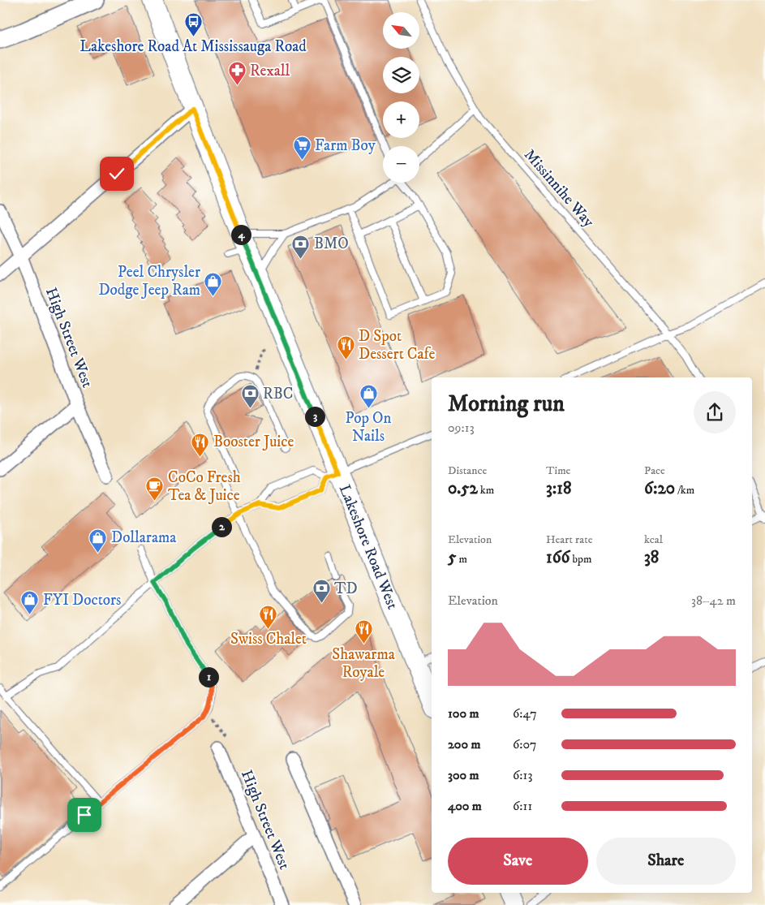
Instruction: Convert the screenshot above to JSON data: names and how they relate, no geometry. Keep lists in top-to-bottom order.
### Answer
{
  "streets": {
    "main road": ["Lakeshore Road West"],
    "street": ["High Street West"],
    "lane": ["Missinnihe Way"]
  },
  "places": {
    "bus stop": ["Lakeshore Road At Mississauga Road"],
    "pharmacy": ["Rexall"],
    "supermarket": ["Farm Boy"],
    "bank": ["BMO", "RBC", "TD"],
    "shop": [
      "Peel Chrysler Dodge Jeep Ram",
      "Pop On Nails",
      "Dollarama",
      "FYI Doctors"
    ],
    "restaurant": [
      "D Spot Dessert Cafe",
      "Booster Juice",
      "Swiss Chalet",
      "Shawarma Royale"
    ],
    "cafe": ["CoCo Fresh Tea & Juice"]
  },
  "north": "top left",
  "page": {
    "map_buttons": ["+", "−"],
    "pins": [
      "4",
      "3",
      "2",
      "1"
    ],
    "heading": ["Morning run", "09:13"],
    "stats": [
      ["Distance", "0.52 km"],
      ["Time", "3:18"],
      ["Pace", "6:20 /km"],
      ["Elevation", "5 m"],
      ["Heart rate", "166 bpm"],
      ["kcal", "38"]
    ],
    "chart": ["Elevation", "38–42 m"],
    "list": [
      {
        "name": "100 m",
        "note": "6:47"
      },
      {
        "name": "200 m",
        "note": "6:07"
      },
      {
        "name": "300 m",
        "note": "6:13"
      },
      {
        "name": "400 m",
        "note": "6:11"
      }
    ],
    "buttons": ["Save", "Share"]
  }
}
